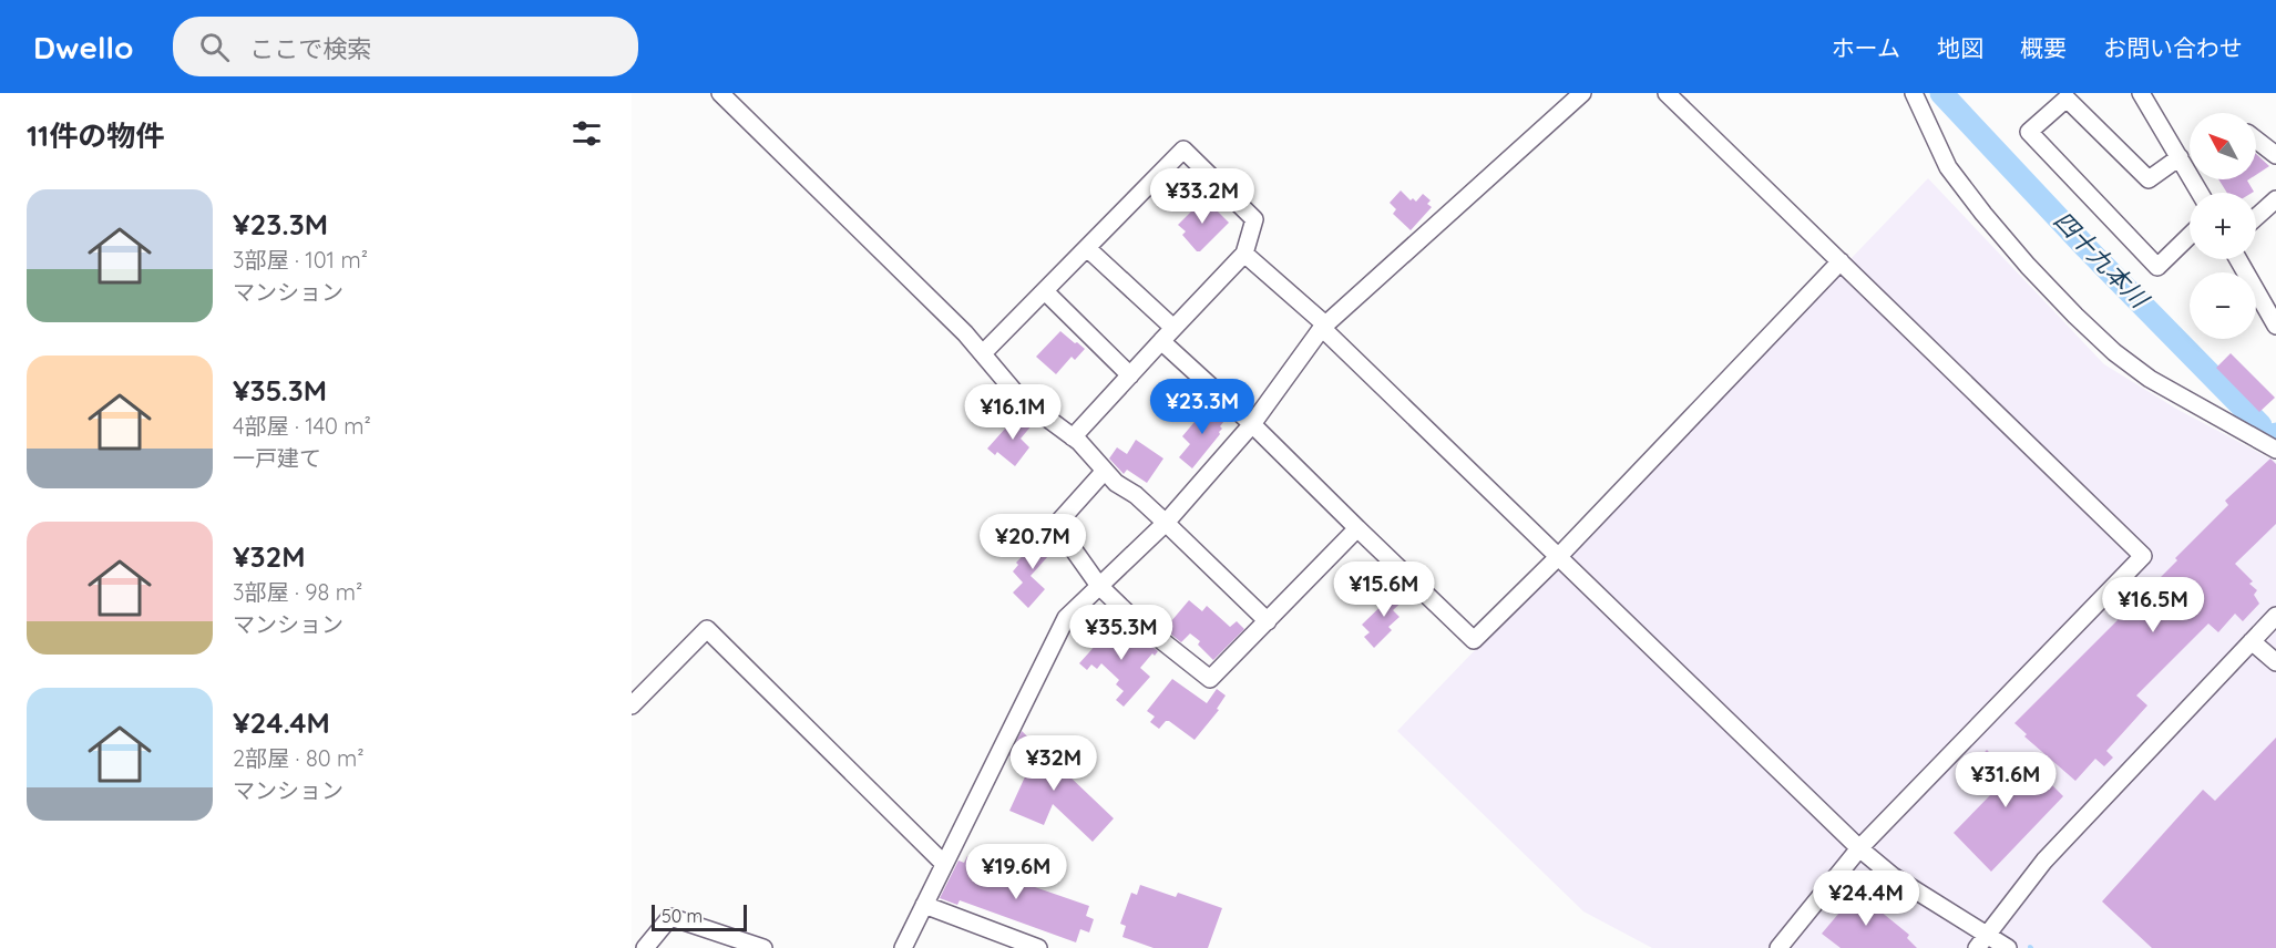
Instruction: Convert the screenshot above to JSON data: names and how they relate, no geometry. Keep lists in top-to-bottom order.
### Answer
{
  "water": ["四十九本川"],
  "scale_bar": "50 m",
  "north": "top left",
  "page": {
    "header": "Dwello",
    "search": "ここで検索",
    "nav": [
      "ホーム",
      "地図",
      "概要",
      "お問い合わせ"
    ],
    "heading": "11件の物件",
    "map_buttons": ["+", "−"],
    "price": [
      "¥33.2M",
      "¥23.3M",
      "¥16.1M",
      "¥20.7M",
      "¥15.6M",
      "¥16.5M",
      "¥35.3M",
      "¥32M",
      "¥31.6M",
      "¥19.6M",
      "¥24.4M"
    ],
    "list": [
      {
        "name": "¥23.3M",
        "note": "3部屋 · 101 m² · マンション"
      },
      {
        "name": "¥35.3M",
        "note": "4部屋 · 140 m² · 一戸建て"
      },
      {
        "name": "¥32M",
        "note": "3部屋 · 98 m² · マンション"
      },
      {
        "name": "¥24.4M",
        "note": "2部屋 · 80 m² · マンション"
      }
    ],
    "scale": "50 m"
  }
}
